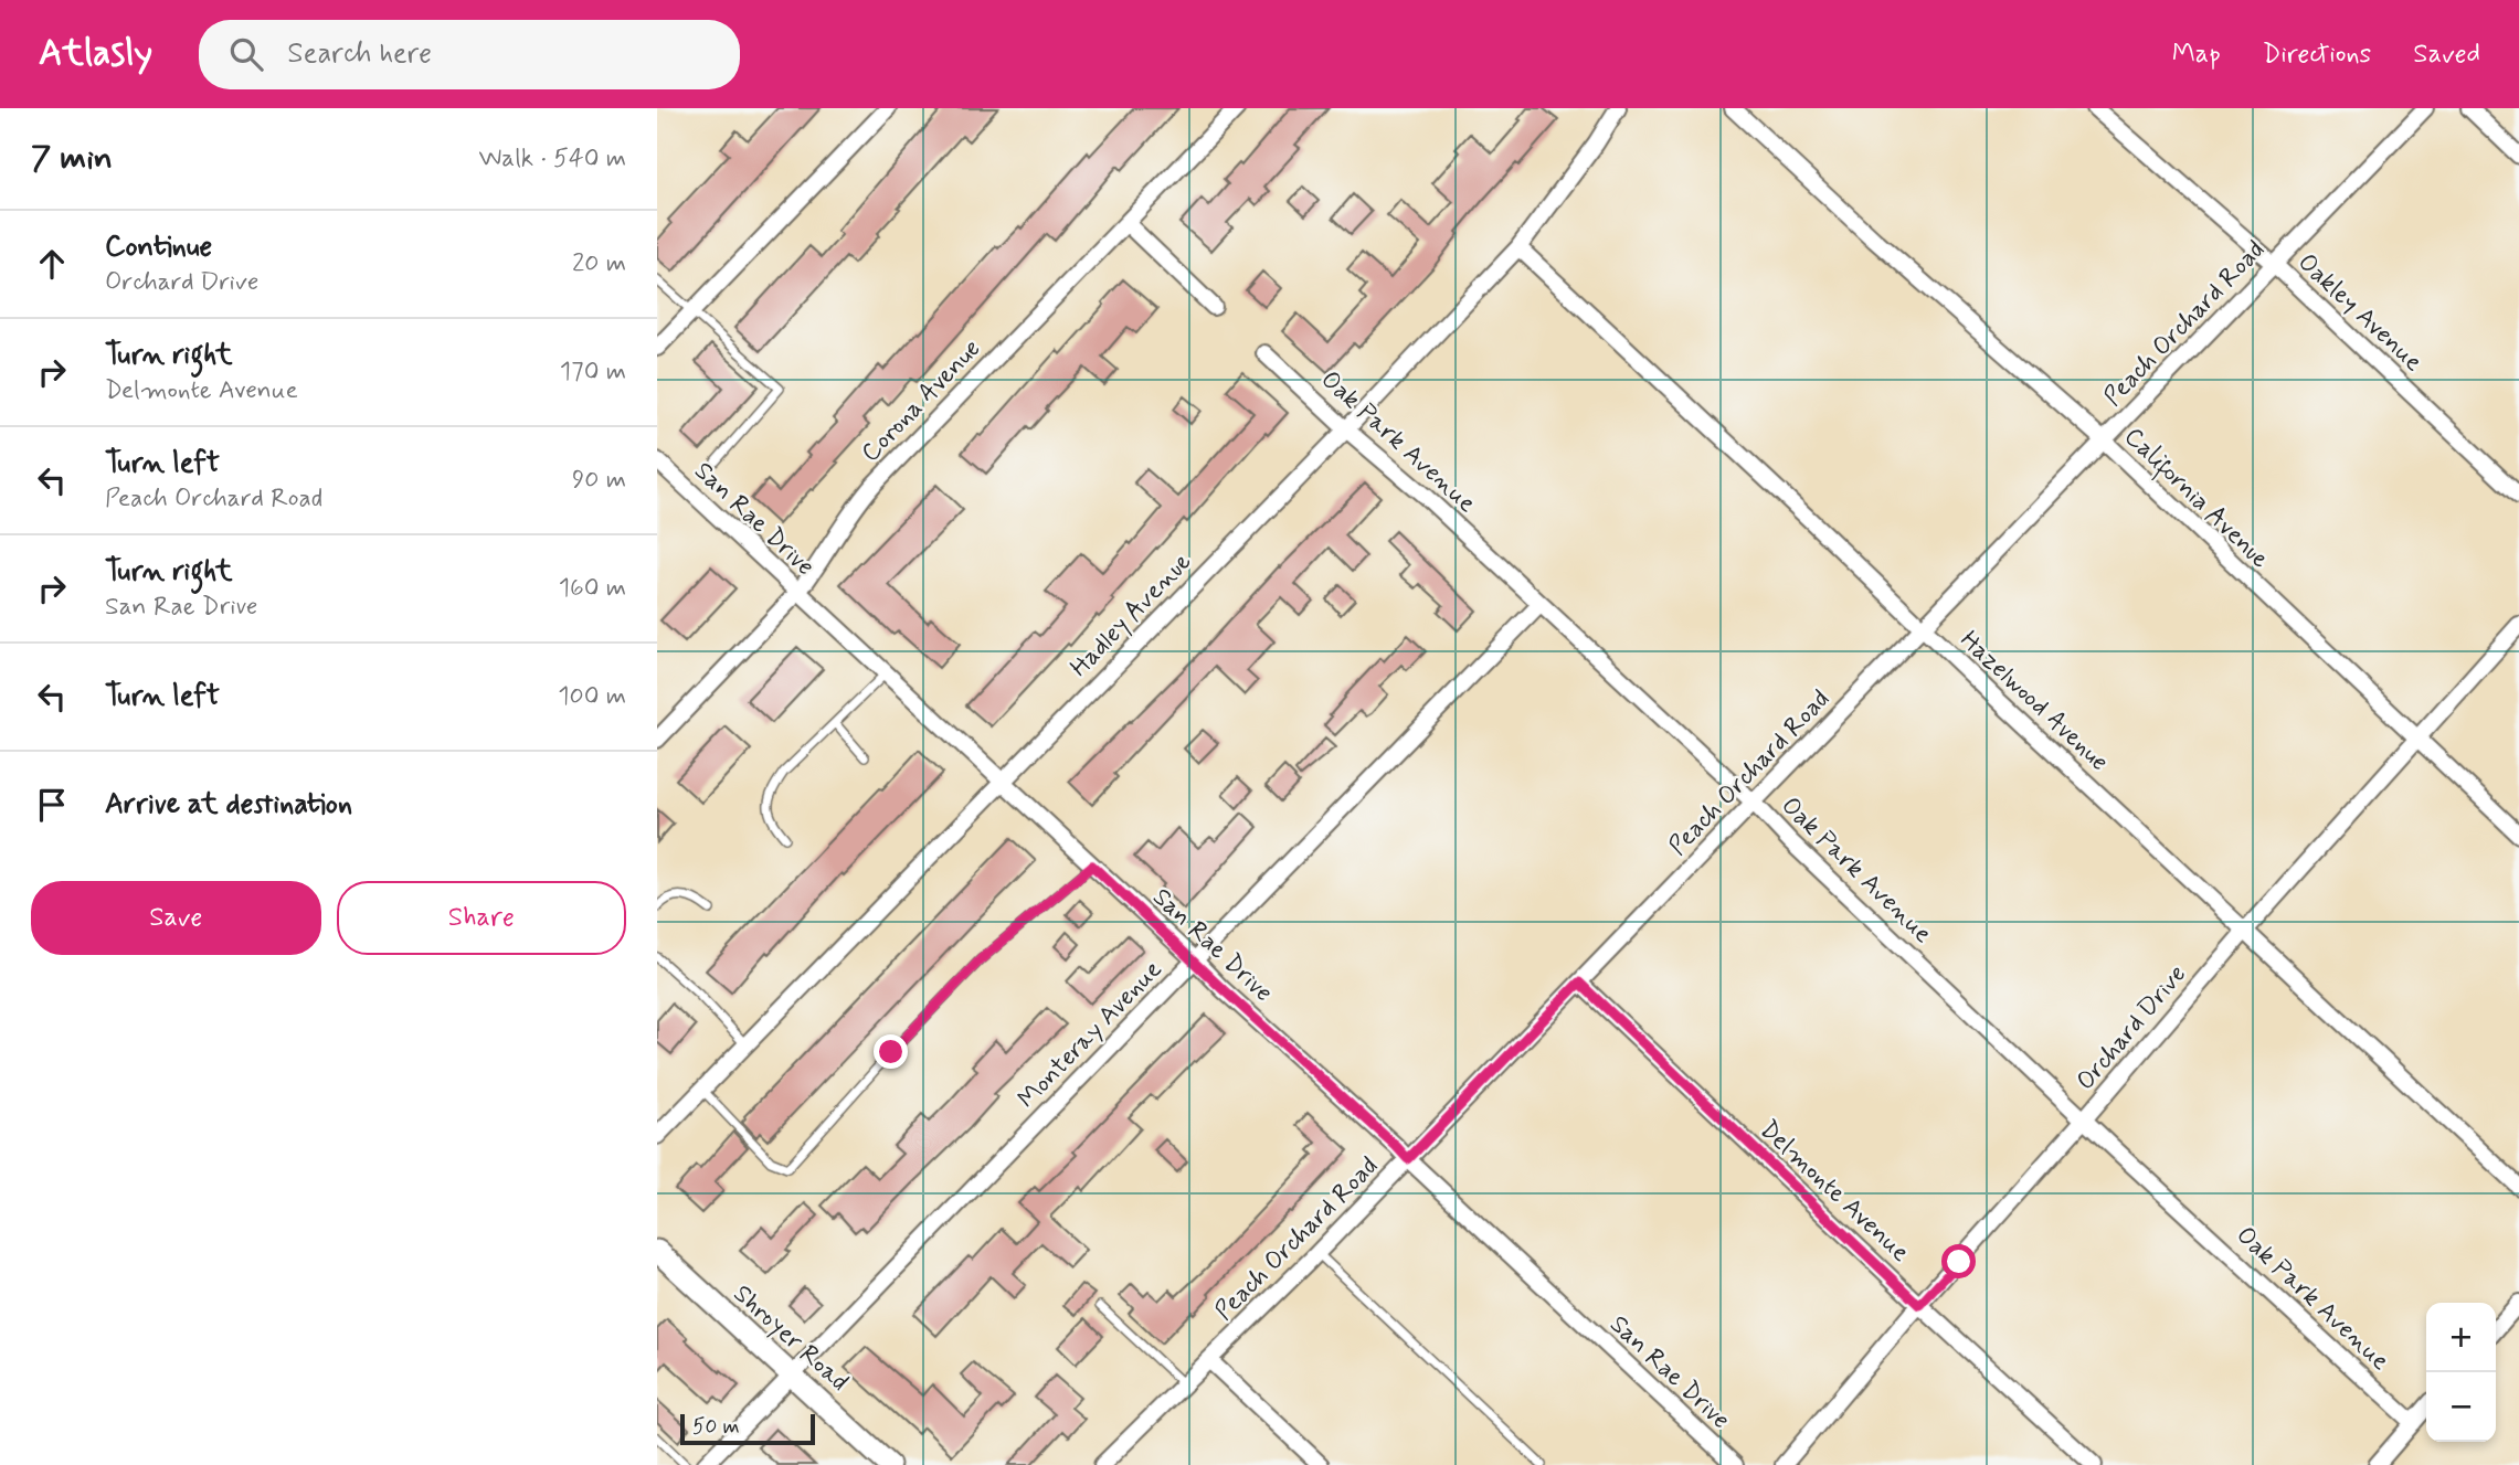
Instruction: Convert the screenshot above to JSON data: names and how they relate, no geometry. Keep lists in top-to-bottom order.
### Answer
{
  "streets": {
    "main road": ["Shroyer Road"],
    "street": [
      "Oakley Avenue",
      "Peach Orchard Road",
      "Corona Avenue",
      "Oak Park Avenue",
      "California Avenue",
      "San Rae Drive",
      "Hadley Avenue",
      "Hazelwood Avenue",
      "Orchard Drive",
      "Monteray Avenue",
      "Delmonte Avenue"
    ]
  },
  "crossings": [
    ["Oakley Avenue", "Peach Orchard Road"],
    ["Peach Orchard Road", "Oak Park Avenue"],
    ["Peach Orchard Road", "California Avenue"],
    ["Peach Orchard Road", "San Rae Drive"],
    ["Peach Orchard Road", "Hazelwood Avenue"],
    ["Peach Orchard Road", "Delmonte Avenue"],
    ["Corona Avenue", "San Rae Drive"],
    ["Oak Park Avenue", "Hadley Avenue"],
    ["Oak Park Avenue", "Orchard Drive"],
    ["Oak Park Avenue", "Monteray Avenue"],
    ["California Avenue", "Orchard Drive"],
    ["San Rae Drive", "Hadley Avenue"],
    ["San Rae Drive", "Monteray Avenue"],
    ["Hadley Avenue", "Hazelwood Avenue"],
    ["Hazelwood Avenue", "Orchard Drive"],
    ["Orchard Drive", "Delmonte Avenue"],
    ["Monteray Avenue", "Shroyer Road"]
  ],
  "scale_bar": "50 m",
  "page": {
    "header": "Atlasly",
    "search": "Search here",
    "nav": ["Map", "Directions", "Saved"],
    "heading": ["7 min", "Walk · 540 m"],
    "list": [
      ["Continue", "Orchard Drive", "20 m"],
      ["Turn right", "Delmonte Avenue", "170 m"],
      ["Turn left", "Peach Orchard Road", "90 m"],
      ["Turn right", "San Rae Drive", "160 m"],
      ["Turn left", "100 m"],
      "Arrive at destination"
    ],
    "buttons": ["Save", "Share"],
    "map_buttons": ["+", "−"],
    "scale": "50 m"
  }
}
